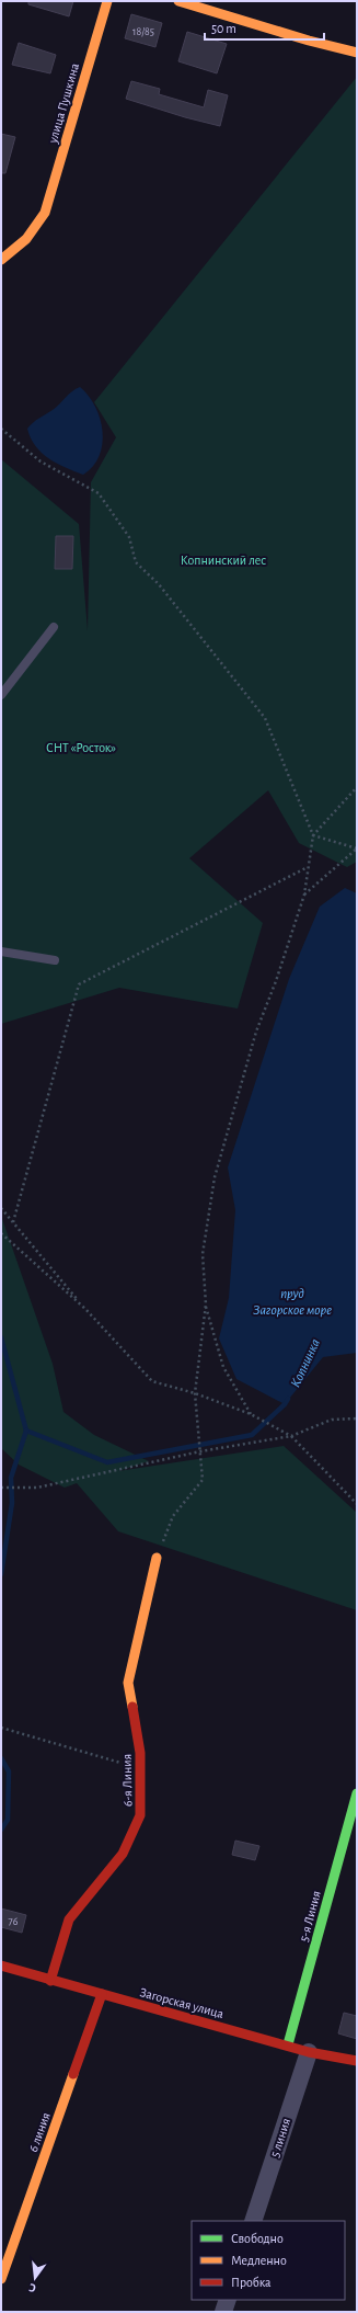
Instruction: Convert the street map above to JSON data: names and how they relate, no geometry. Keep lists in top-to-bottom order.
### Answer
{
  "streets": {
    "street": [
      "улица Пушкина",
      "6-я Линия",
      "5-я Линия",
      "Загорская улица",
      "6 линия",
      "5 линия"
    ]
  },
  "crossings": [
    ["6-я Линия", "Загорская улица"],
    ["5-я Линия", "Загорская улица"],
    ["Загорская улица", "6 линия"],
    ["Загорская улица", "5 линия"]
  ],
  "water": ["пруд Загорское море", "Копнинка"],
  "parks": ["Копнинский лес", "СНТ «Росток»"],
  "house_numbers": ["18/85", "76"],
  "legend": ["Свободно", "Медленно", "Пробка"],
  "scale_bar": "50 m",
  "north": "bottom"
}
